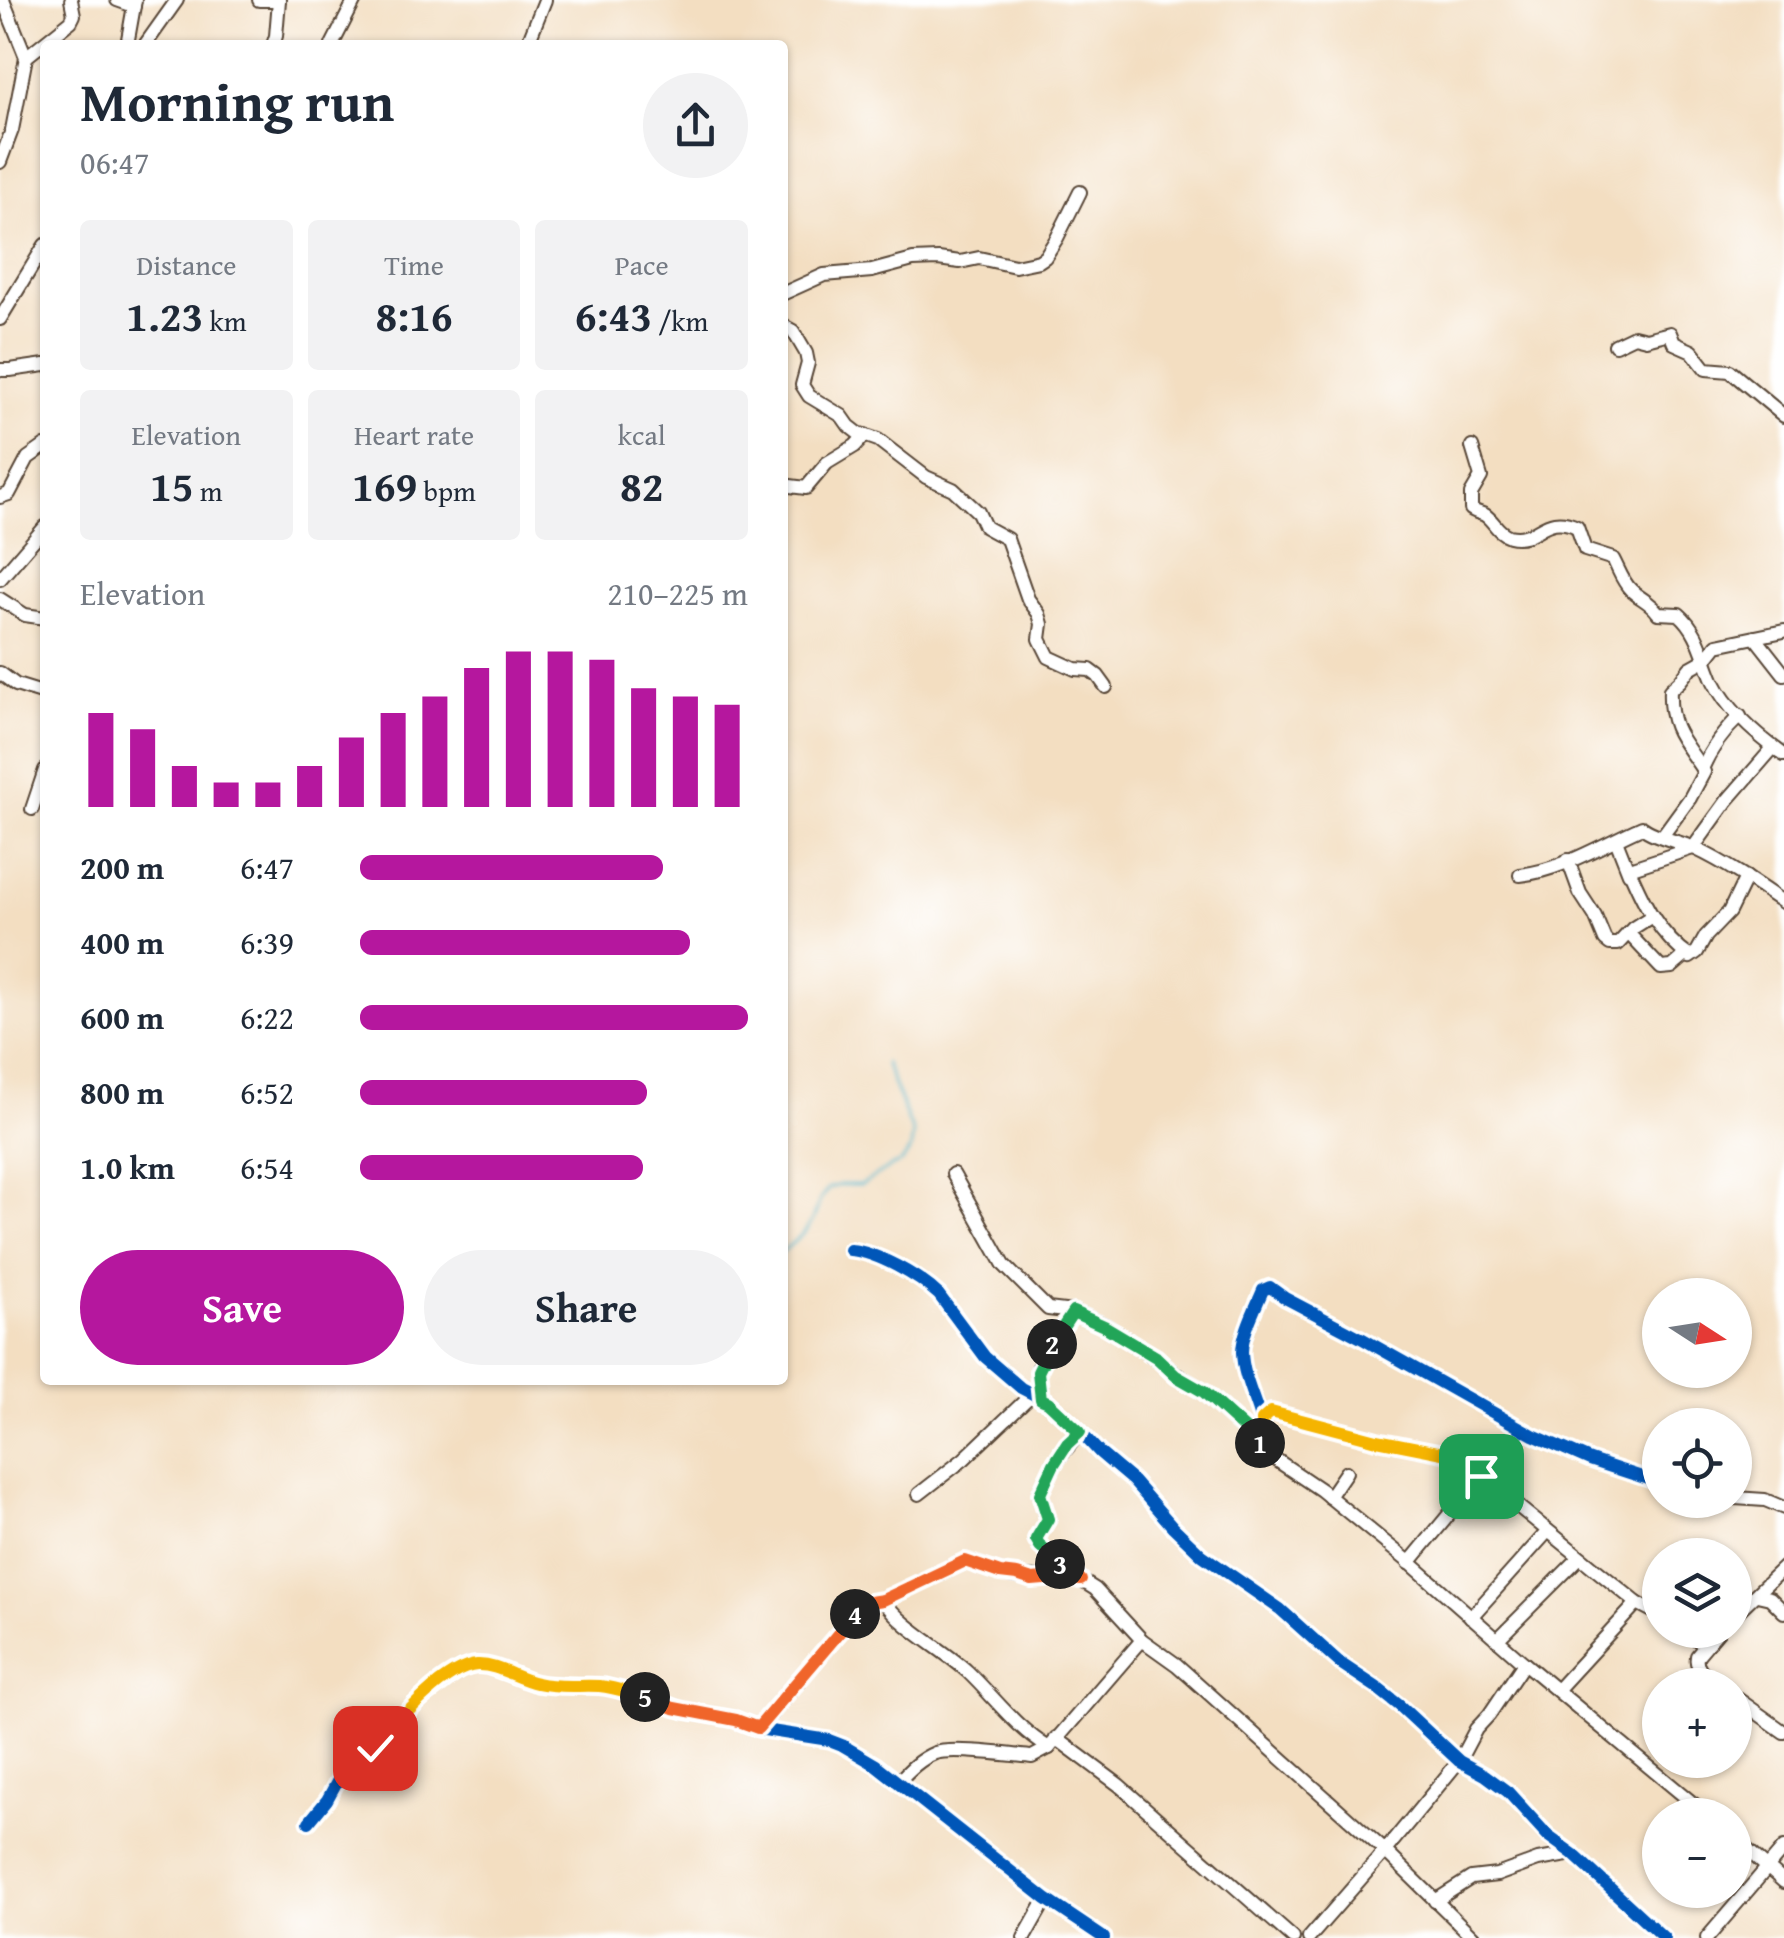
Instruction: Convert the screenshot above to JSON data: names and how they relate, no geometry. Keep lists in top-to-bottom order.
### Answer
{
  "north": "right",
  "page": {
    "heading": ["Morning run", "06:47"],
    "stats": [
      ["Distance", "1.23 km"],
      ["Time", "8:16"],
      ["Pace", "6:43 /km"],
      ["Elevation", "15 m"],
      ["Heart rate", "169 bpm"],
      ["kcal", "82"]
    ],
    "chart": ["Elevation", "210–225 m"],
    "list": [
      {
        "name": "200 m",
        "note": "6:47"
      },
      {
        "name": "400 m",
        "note": "6:39"
      },
      {
        "name": "600 m",
        "note": "6:22"
      },
      {
        "name": "800 m",
        "note": "6:52"
      },
      {
        "name": "1.0 km",
        "note": "6:54"
      }
    ],
    "buttons": ["Save", "Share"],
    "map_buttons": ["+", "−"],
    "pins": [
      "2",
      "1",
      "3",
      "4",
      "5"
    ]
  }
}
